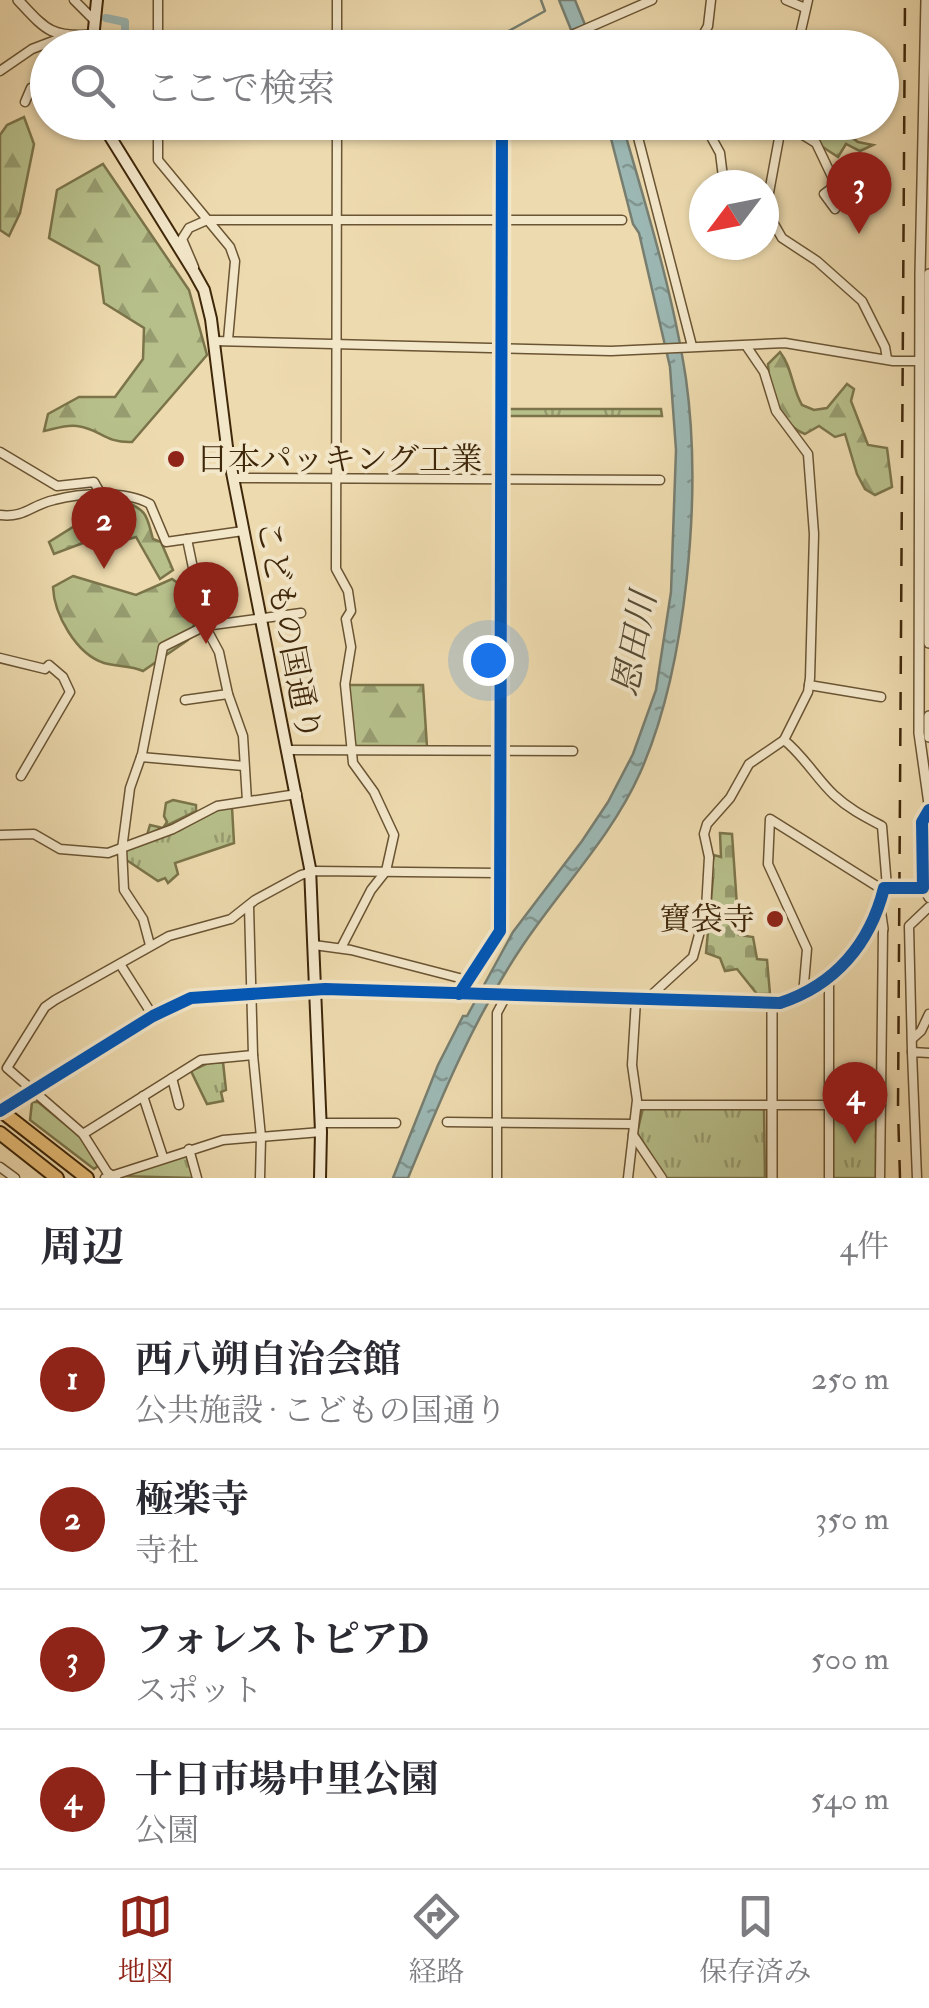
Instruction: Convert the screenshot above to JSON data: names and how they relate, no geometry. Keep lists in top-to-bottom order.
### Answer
{
  "streets": {
    "main road": ["こどもの国通り"]
  },
  "water": ["恩田川"],
  "places": ["日本パッキング工業", "寶袋寺"],
  "north": "bottom left",
  "page": {
    "search": "ここで検索",
    "pins": [
      "3",
      "2",
      "1",
      "4"
    ],
    "heading": ["周辺", "4件"],
    "list": [
      {
        "mark": "1",
        "name": "西八朔自治会館",
        "note": "公共施設 · こどもの国通り",
        "value": "250 m"
      },
      {
        "mark": "2",
        "name": "極楽寺",
        "note": "寺社",
        "value": "350 m"
      },
      {
        "mark": "3",
        "name": "フォレストピアD",
        "note": "スポット",
        "value": "500 m"
      },
      {
        "mark": "4",
        "name": "十日市場中里公園",
        "note": "公園",
        "value": "540 m"
      }
    ],
    "nav": ["地図", "経路", "保存済み"]
  }
}
